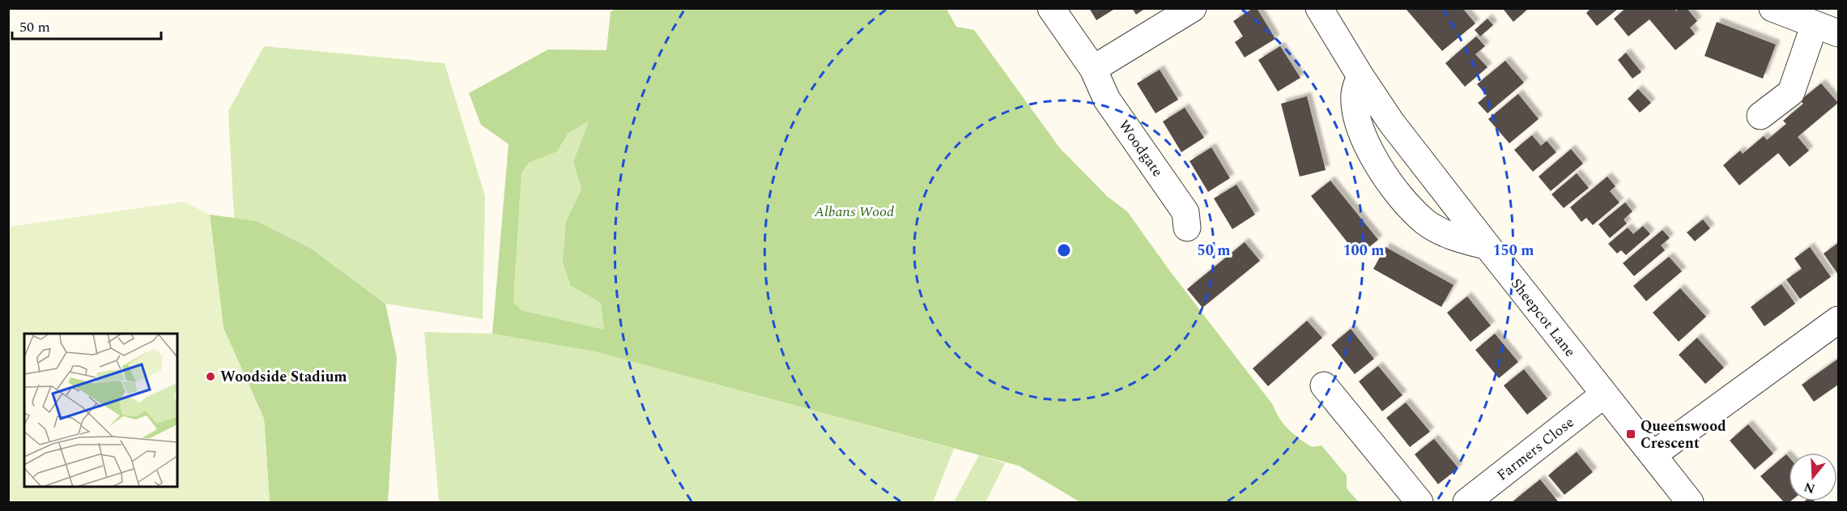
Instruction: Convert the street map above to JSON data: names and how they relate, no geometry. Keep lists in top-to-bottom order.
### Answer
{
  "streets": {
    "street": ["Woodgate", "Sheepcot Lane", "Farmers Close"]
  },
  "crossings": [
    ["Sheepcot Lane", "Farmers Close"]
  ],
  "parks": ["Albans Wood"],
  "places": {
    "other": ["Woodside Stadium"],
    "transit": ["Queenswood Crescent"]
  },
  "scale_bar": "50 m",
  "north": "bottom",
  "rings": ["50 m", "100 m", "150 m"]
}
